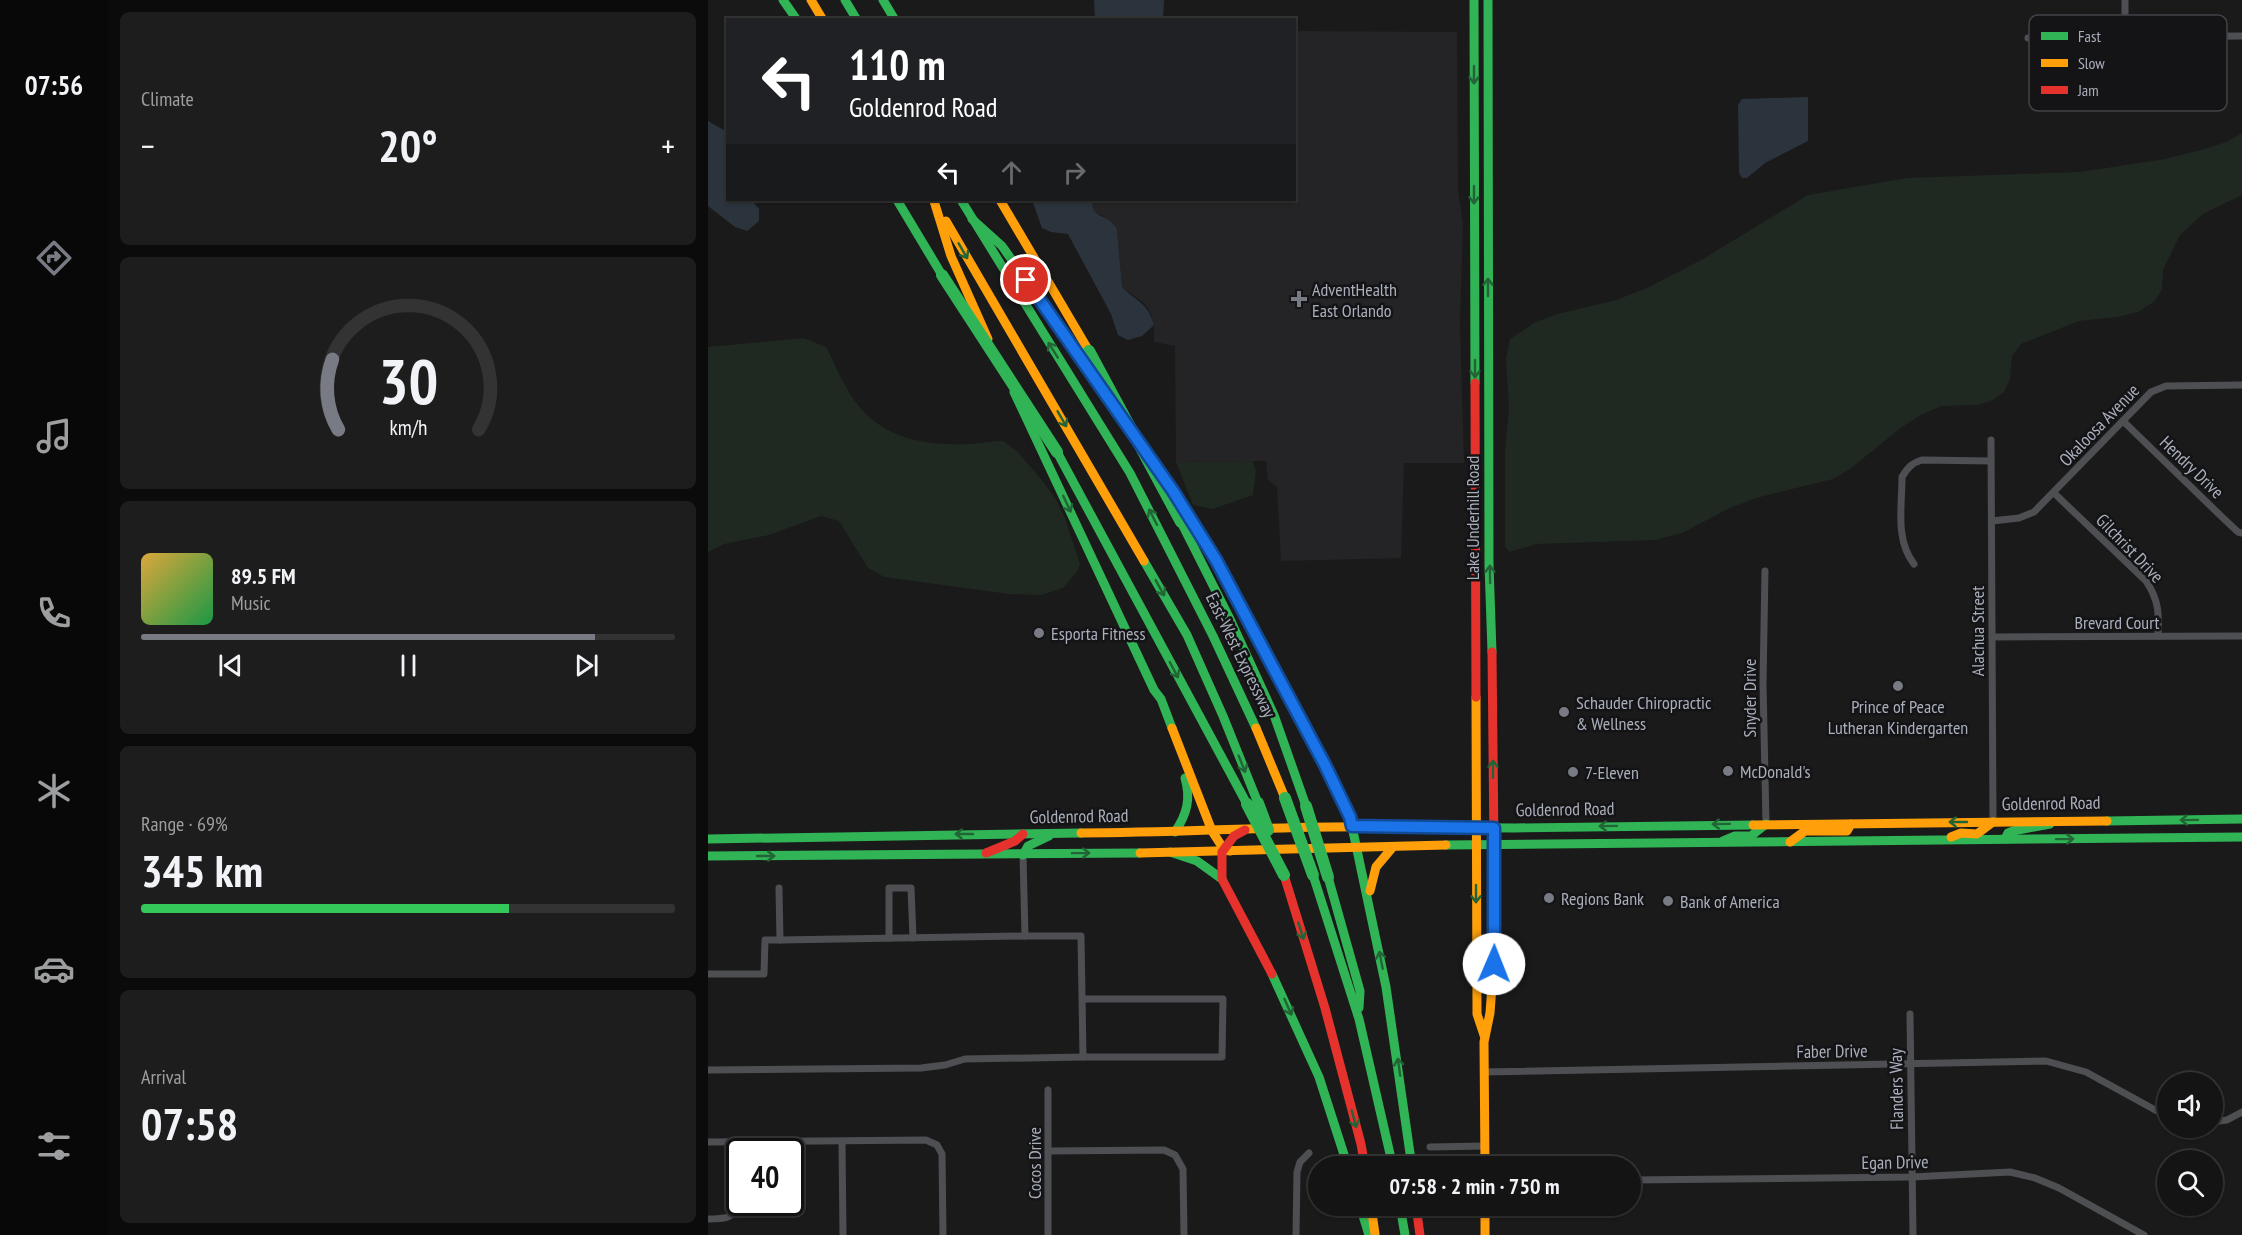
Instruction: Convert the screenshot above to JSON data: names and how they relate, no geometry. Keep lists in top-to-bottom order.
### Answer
{
  "streets": {
    "main road": ["Lake Underhill Road", "East-West Expressway", "Goldenrod Road"],
    "street": [
      "Okaloosa Avenue",
      "Hendry Drive",
      "Gilchrist Drive",
      "Brevard Court",
      "Alachua Street",
      "Snyder Drive",
      "Faber Drive",
      "Flanders Way",
      "Egan Drive",
      "Cocos Drive"
    ]
  },
  "crossings": [
    ["Okaloosa Avenue", "Hendry Drive"],
    ["Okaloosa Avenue", "Gilchrist Drive"],
    ["Okaloosa Avenue", "Alachua Street"],
    ["Lake Underhill Road", "Goldenrod Road"],
    ["Lake Underhill Road", "Faber Drive"],
    ["Gilchrist Drive", "Brevard Court"],
    ["Brevard Court", "Alachua Street"],
    ["Alachua Street", "Goldenrod Road"],
    ["Snyder Drive", "Goldenrod Road"],
    ["Faber Drive", "Flanders Way"],
    ["Flanders Way", "Egan Drive"]
  ],
  "places": {
    "health": ["AdventHealth East Orlando"],
    "other": [
      "Esporta Fitness",
      "Prince of Peace Lutheran Kindergarten",
      "Schauder Chiropractic & Wellness",
      "McDonald's",
      "7-Eleven",
      "Regions Bank",
      "Bank of America"
    ]
  },
  "legend": ["Fast", "Slow", "Jam"],
  "page": {
    "tabs": "07:56",
    "tile": [
      "Climate",
      ["Range · 69%", "345 km"],
      ["Arrival", "07:58"]
    ],
    "turn": ["110 m", "Goldenrod Road"],
    "heat": ["−", "20°", "+"],
    "song": ["89.5 FM", "Music"],
    "limit": "40",
    "trip": "07:58 · 2 min · 750 m",
    "gauge": ["30", "km/h"]
  }
}
